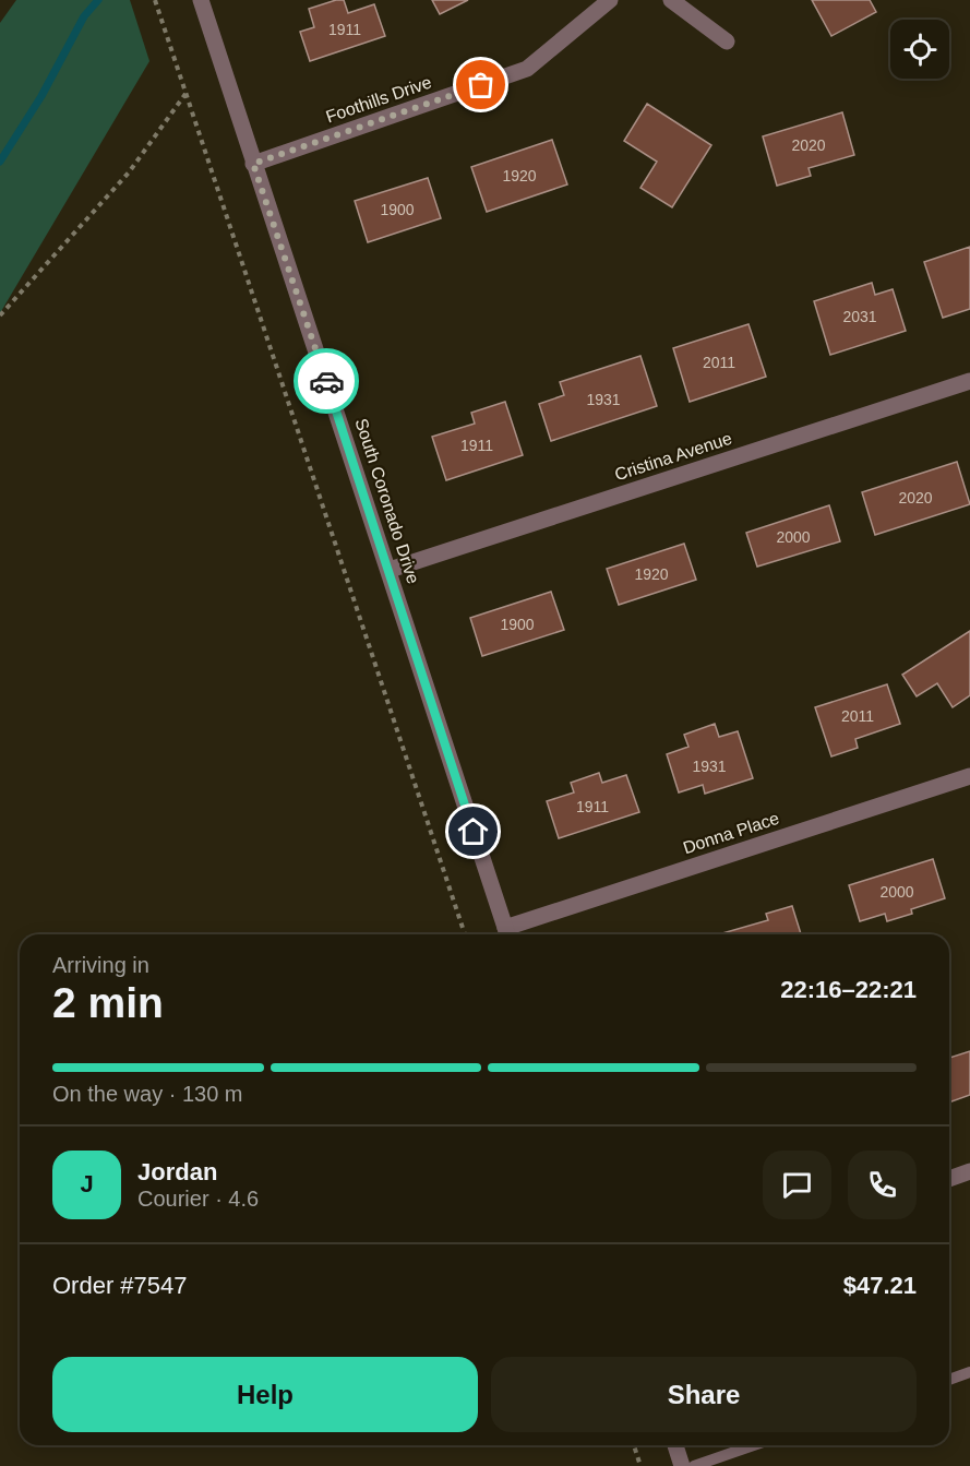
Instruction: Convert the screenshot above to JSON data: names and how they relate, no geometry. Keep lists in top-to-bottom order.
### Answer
{
  "streets": {
    "street": [
      "Foothills Drive",
      "Cristina Avenue",
      "South Coronado Drive",
      "Donna Place"
    ]
  },
  "crossings": [
    ["Foothills Drive", "South Coronado Drive"],
    ["Cristina Avenue", "South Coronado Drive"],
    ["South Coronado Drive", "Donna Place"]
  ],
  "house_numbers": [
    "1911",
    "2020",
    "1920",
    "1900",
    "2031",
    "2011",
    "1931",
    "1911",
    "2020",
    "2000",
    "1920",
    "1900",
    "2011",
    "1931",
    "1911",
    "2000"
  ],
  "page": {
    "heading": ["2 min", "Arriving in", "22:16–22:21"],
    "panel": [
      "Jordan",
      "Courier · 4.6",
      "Order #7547",
      "$47.21"
    ],
    "bar": "On the way · 130 m",
    "round": "J",
    "buttons": ["Help", "Share"]
  }
}
